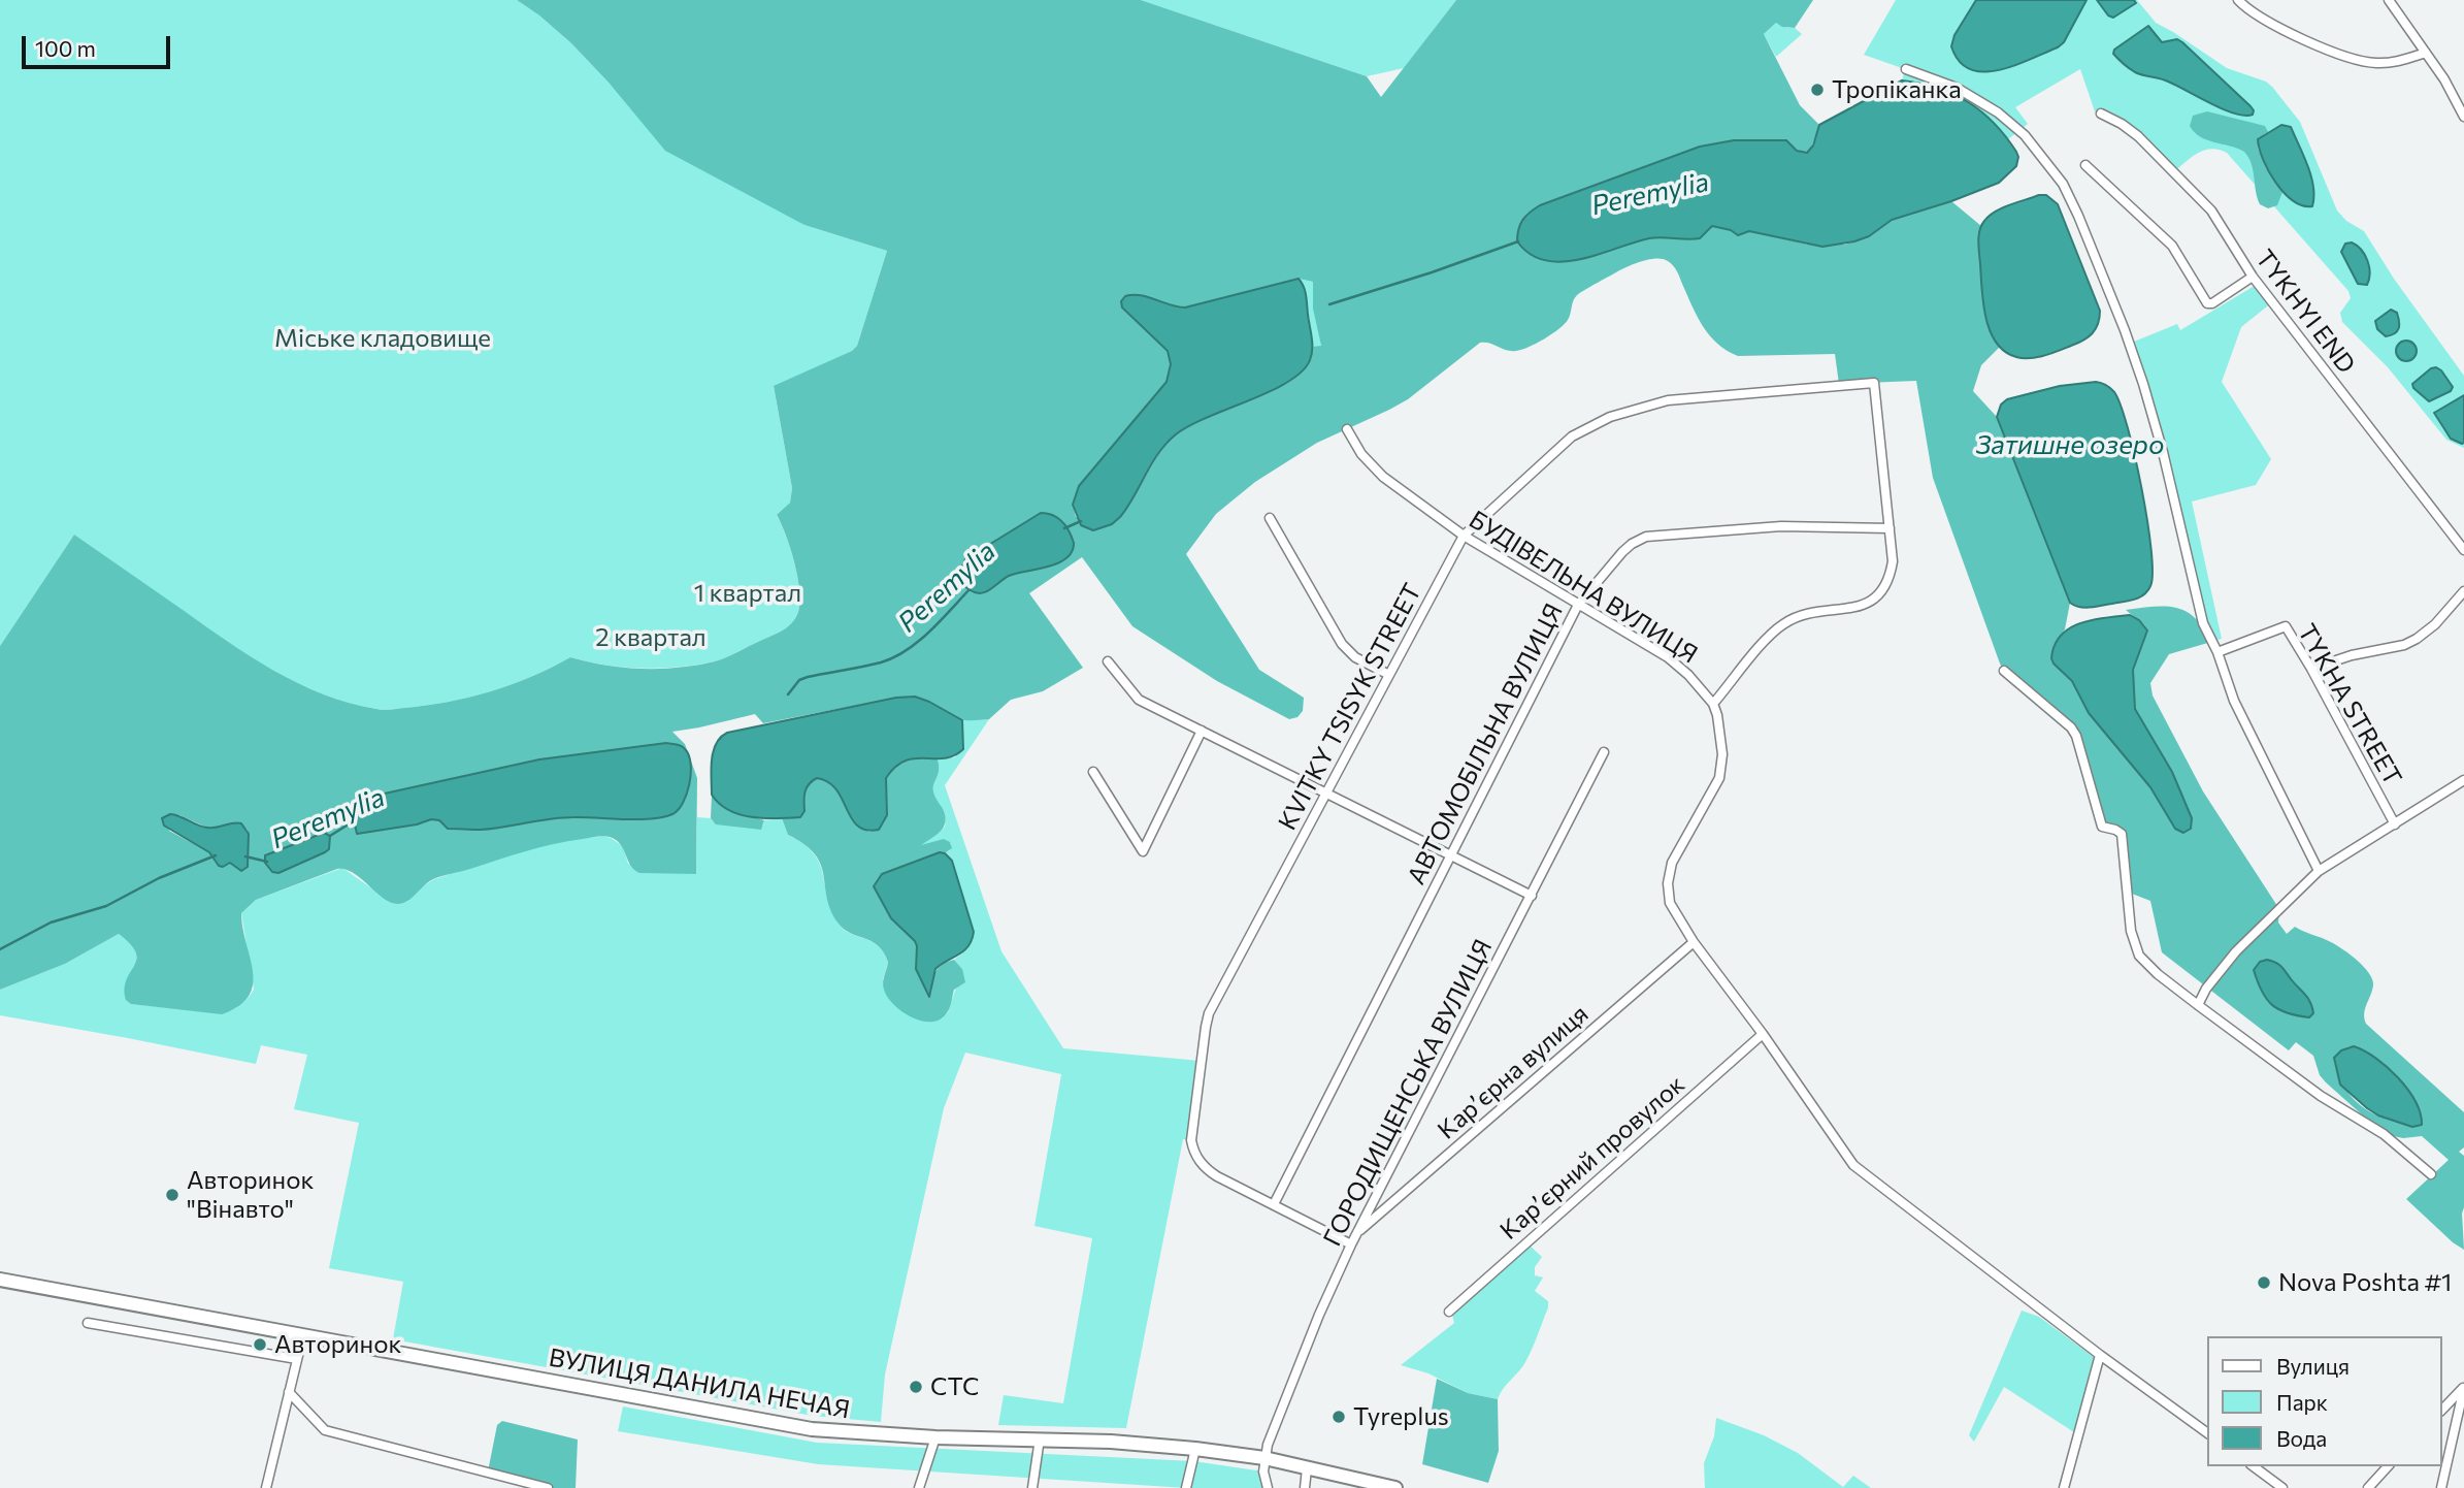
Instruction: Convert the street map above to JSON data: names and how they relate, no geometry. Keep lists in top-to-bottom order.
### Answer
{
  "streets": {
    "main road": ["ВУЛИЦЯ ДАНИЛА НЕЧАЯ"],
    "street": [
      "TYKHYI END",
      "БУДІВЕЛЬНА ВУЛИЦЯ",
      "TYKHA STREET",
      "KVITKY TSISYK STREET",
      "АВТОМОБІЛЬНА ВУЛИЦЯ",
      "Карʼєрна вулиця",
      "ГОРОДИЩЕНСЬКА ВУЛИЦЯ",
      "Карʼєрний провулок"
    ]
  },
  "crossings": [
    ["БУДІВЕЛЬНА ВУЛИЦЯ", "KVITKY TSISYK STREET"],
    ["БУДІВЕЛЬНА ВУЛИЦЯ", "АВТОМОБІЛЬНА ВУЛИЦЯ"],
    ["БУДІВЕЛЬНА ВУЛИЦЯ", "Карʼєрна вулиця"],
    ["БУДІВЕЛЬНА ВУЛИЦЯ", "Карʼєрний провулок"],
    ["KVITKY TSISYK STREET", "АВТОМОБІЛЬНА ВУЛИЦЯ"],
    ["KVITKY TSISYK STREET", "ГОРОДИЩЕНСЬКА ВУЛИЦЯ"],
    ["Карʼєрна вулиця", "ГОРОДИЩЕНСЬКА ВУЛИЦЯ"],
    ["ГОРОДИЩЕНСЬКА ВУЛИЦЯ", "ВУЛИЦЯ ДАНИЛА НЕЧАЯ"]
  ],
  "water": ["Peremylia", "Затишне озеро"],
  "parks": ["Міське кладовище", "1 квартал", "2 квартал"],
  "places": [
    "Тропіканка",
    "Авторинок \"Вінавто\"",
    "Nova Poshta #1",
    "Авторинок",
    "СТС",
    "Tyreplus"
  ],
  "legend": ["Вулиця", "Парк", "Вода"],
  "scale_bar": "100 m"
}
